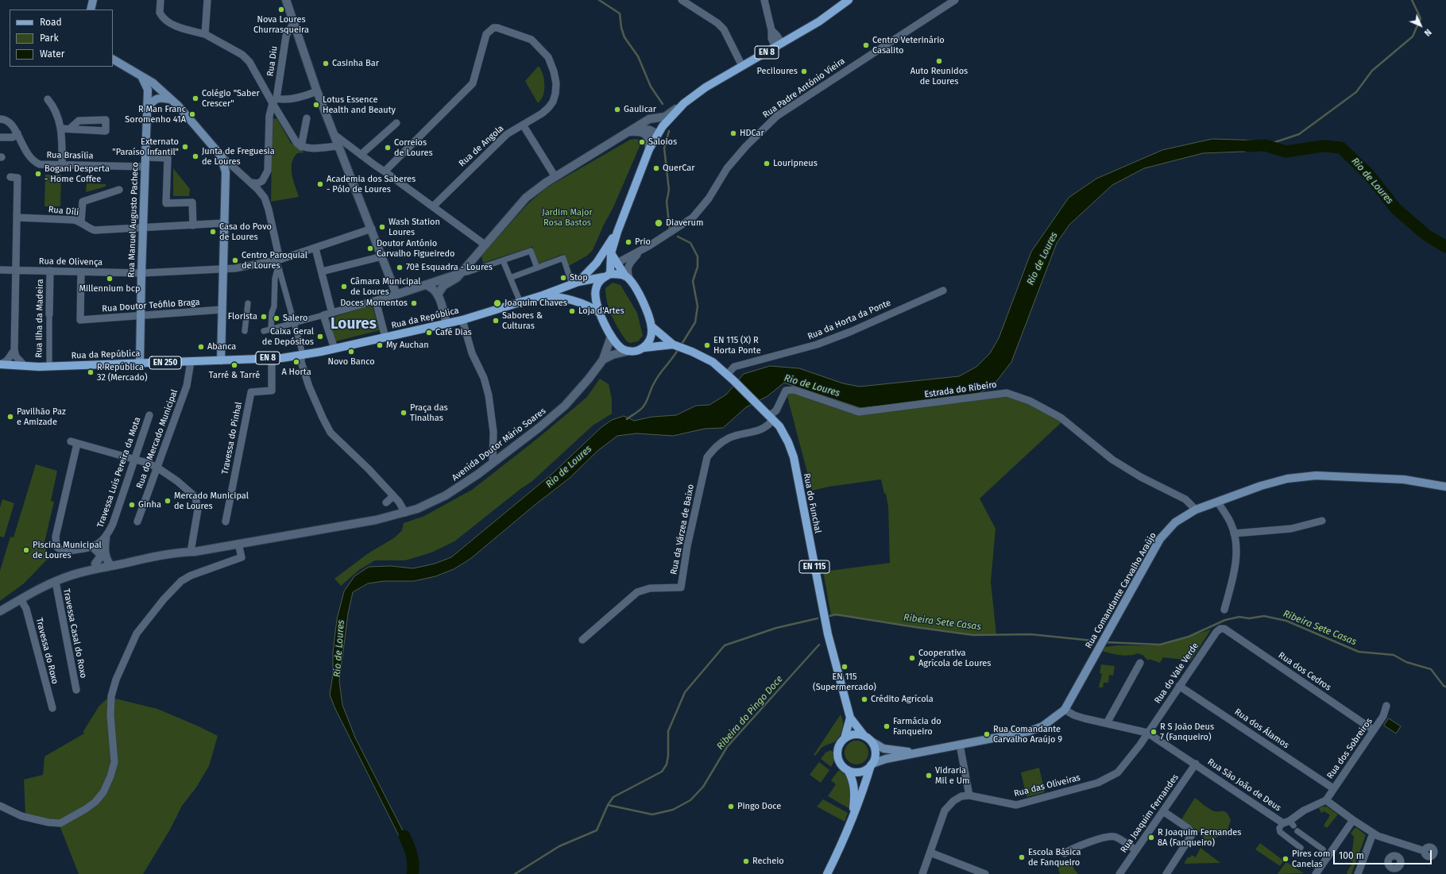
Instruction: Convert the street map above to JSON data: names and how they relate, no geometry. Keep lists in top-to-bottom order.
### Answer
{
  "streets": {
    "main road": [
      "EN 8",
      "Rua Manuel Augusto Pacheco",
      "Rua da República",
      "EN 250",
      "Rua do Funchal",
      "EN 115",
      "Rua Comandante Carvalho Araújo"
    ],
    "street": [
      "Rua Diu",
      "Rua Padre António Vieira",
      "Rua de Angola",
      "Rua Brasília",
      "Rua Díli",
      "Rua de Olivença",
      "Rua Doutor Teófilo Braga",
      "Rua Ilha da Madeira",
      "Rua da Horta da Ponte",
      "Estrada do Ribeiro",
      "Travessa do Pinhal",
      "Rua do Mercado Municipal",
      "Avenida Doutor Mário Soares",
      "Travessa Luís Pereira da Mota",
      "Rua da Várzea de Baixo",
      "Travessa Casal do Roxo",
      "Travessa do Roxo",
      "Rua dos Cedros",
      "Rua do Vale Verde",
      "Rua dos Álamos",
      "Rua dos Sobreiros",
      "Rua São João de Deus",
      "Rua das Oliveiras",
      "Rua Joaquim Fernandes"
    ]
  },
  "crossings": [
    ["Rua Padre António Vieira", "Rua da República"],
    ["Rua Brasília", "Rua Manuel Augusto Pacheco"],
    ["Rua Díli", "Rua Manuel Augusto Pacheco"],
    ["Rua Manuel Augusto Pacheco", "Rua de Olivença"],
    ["Rua Manuel Augusto Pacheco", "Rua Doutor Teófilo Braga"],
    ["Rua Manuel Augusto Pacheco", "Rua da República"],
    ["Rua de Olivença", "Rua Doutor Teófilo Braga"],
    ["Rua de Olivença", "Rua Ilha da Madeira"],
    ["Rua Ilha da Madeira", "Rua da República"],
    ["Rua da República", "Travessa do Pinhal"],
    ["Rua da República", "Rua do Mercado Municipal"],
    ["Rua da Horta da Ponte", "Rua do Funchal"],
    ["Estrada do Ribeiro", "Rua do Funchal"],
    ["Estrada do Ribeiro", "Rua da Várzea de Baixo"],
    ["Estrada do Ribeiro", "Rua Comandante Carvalho Araújo"],
    ["Avenida Doutor Mário Soares", "Travessa Casal do Roxo"],
    ["Avenida Doutor Mário Soares", "Travessa do Roxo"],
    ["Rua do Funchal", "Rua da Várzea de Baixo"],
    ["Rua do Funchal", "Rua Comandante Carvalho Araújo"],
    ["Rua Comandante Carvalho Araújo", "Rua São João de Deus"],
    ["Rua dos Cedros", "Rua do Vale Verde"],
    ["Rua dos Cedros", "Rua dos Sobreiros"],
    ["Rua do Vale Verde", "Rua dos Álamos"],
    ["Rua do Vale Verde", "Rua São João de Deus"],
    ["Rua do Vale Verde", "Rua das Oliveiras"],
    ["Rua dos Álamos", "Rua dos Sobreiros"],
    ["Rua São João de Deus", "Rua das Oliveiras"],
    ["Rua São João de Deus", "Rua Joaquim Fernandes"]
  ],
  "districts": ["Loures"],
  "water": ["Rio de Loures", "Ribeira Sete Casas", "Ribeira do Pingo Doce"],
  "parks": ["Jardim Major Rosa Bastos"],
  "places": [
    "Nova Loures Churrasqueira",
    "Centro Veterinário Casalito",
    "Auto Reunidos de Loures",
    "Casinha Bar",
    "Peciloures",
    "Colégio \"Saber Crescer\"",
    "Lotus Essence Health and Beauty",
    "Gaulicar",
    "R Man Franc Soromenho 41A",
    "HDCar",
    "Saloios",
    "Externato \"Paraíso Infantil\"",
    "Correios de Loures",
    "Junta de Freguesia de Loures",
    "Louripneus",
    "QuerCar",
    "Bogani Desperta - Home Coffee",
    "Academia dos Saberes - Pólo de Loures",
    "Diaverum",
    "Wash Station Loures",
    "Casa do Povo de Loures",
    "Prio",
    "Doutor António Carvalho Figueiredo",
    "Centro Paroquial de Loures",
    "70ª Esquadra - Loures",
    "Stop",
    "Millennium bcp",
    "Câmara Municipal de Loures",
    "Doces Momentos",
    "Joaquim Chaves",
    "Loja d'Artes",
    "Florista",
    "Salero",
    "Sabores & Culturas",
    "Café Dias",
    "Caixa Geral de Depósitos",
    "My Auchan",
    "EN 115 (X) R Horta Ponte",
    "Abanca",
    "Novo Banco",
    "A Horta",
    "Tarré & Tarré",
    "R República 32 (Mercado)",
    "Praça das Tinalhas",
    "Pavilhão Paz e Amizade",
    "Mercado Municipal de Loures",
    "Ginha",
    "Piscina Municipal de Loures",
    "Cooperativa Agrícola de Loures",
    "EN 115 (Supermercado)",
    "Crédito Agrícola",
    "Farmácia do Fanqueiro",
    "R S João Deus 7 (Fanqueiro)",
    "Rua Comandante Carvalho Araújo 9",
    "Vidraria Mil e Um",
    "Pingo Doce",
    "R Joaquim Fernandes 8A (Fanqueiro)",
    "Escola Básica de Fanqueiro",
    "Pires com Canelas",
    "Recheio"
  ],
  "legend": ["Road", "Park", "Water"],
  "scale_bar": "100 m",
  "north": "bottom right"
}
